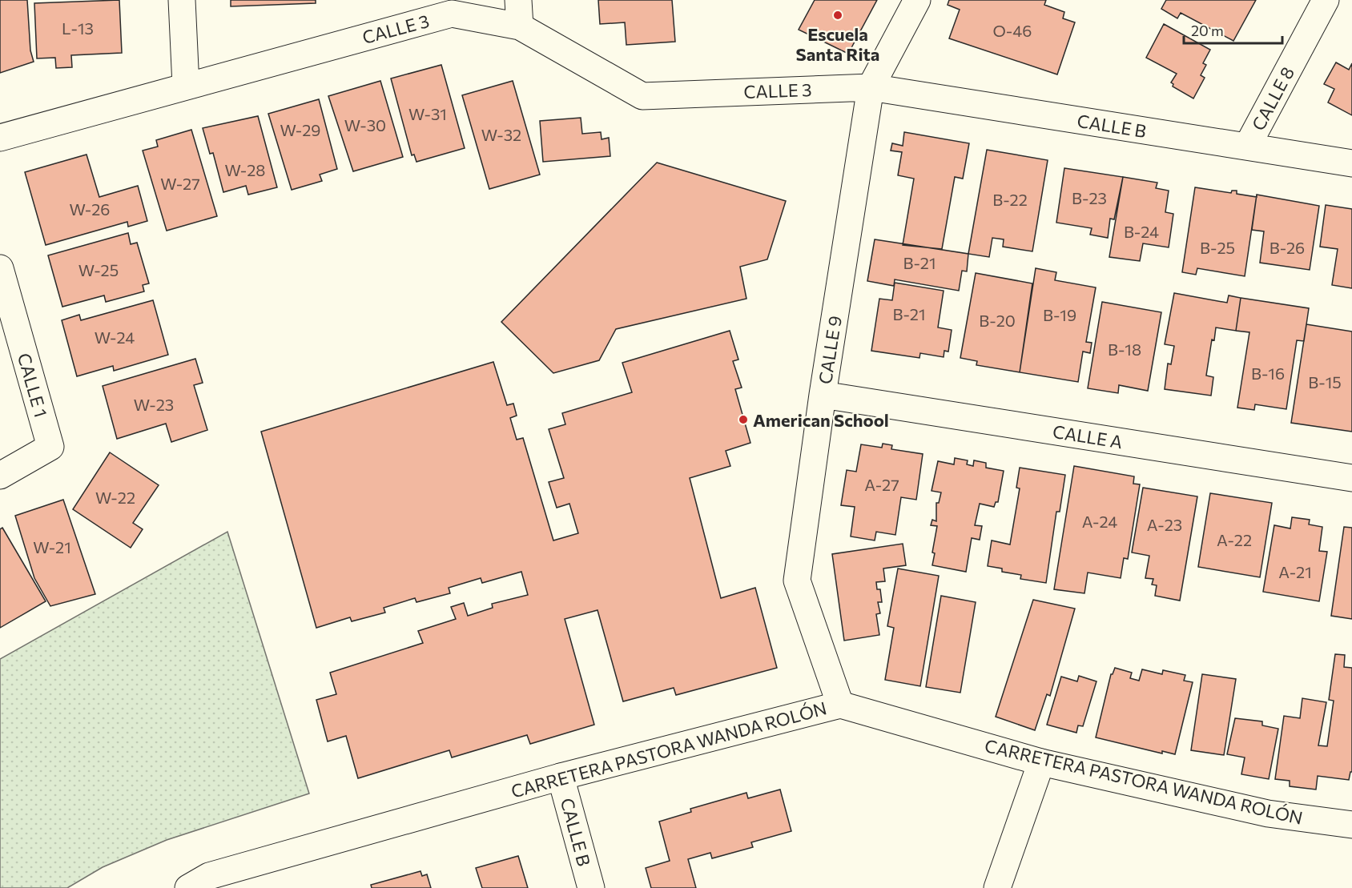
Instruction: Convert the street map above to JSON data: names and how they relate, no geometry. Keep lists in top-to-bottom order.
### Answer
{
  "streets": {
    "street": [
      "CALLE 3",
      "CALLE 8",
      "CALLE B",
      "CALLE 9",
      "CALLE 1",
      "CALLE A",
      "CARRETERA PASTORA WANDA ROLÓN"
    ]
  },
  "crossings": [
    ["CALLE 3", "CALLE B"],
    ["CALLE 3", "CALLE 9"],
    ["CALLE 8", "CALLE B"],
    ["CALLE B", "CALLE 9"],
    ["CALLE B", "CARRETERA PASTORA WANDA ROLÓN"],
    ["CALLE 9", "CALLE A"],
    ["CALLE 9", "CARRETERA PASTORA WANDA ROLÓN"]
  ],
  "places": ["Escuela Santa Rita", "American School"],
  "house_numbers": [
    "L-13",
    "O-46",
    "W-31",
    "W-30",
    "W-29",
    "W-32",
    "W-28",
    "W-27",
    "B-23",
    "B-22",
    "W-26",
    "B-24",
    "B-25",
    "B-26",
    "B-21",
    "W-25",
    "B-21",
    "B-19",
    "B-20",
    "W-24",
    "B-18",
    "B-16",
    "B-15",
    "W-23",
    "A-27",
    "W-22",
    "A-24",
    "A-23",
    "A-22",
    "W-21",
    "A-21"
  ],
  "scale_bar": "20 m"
}
